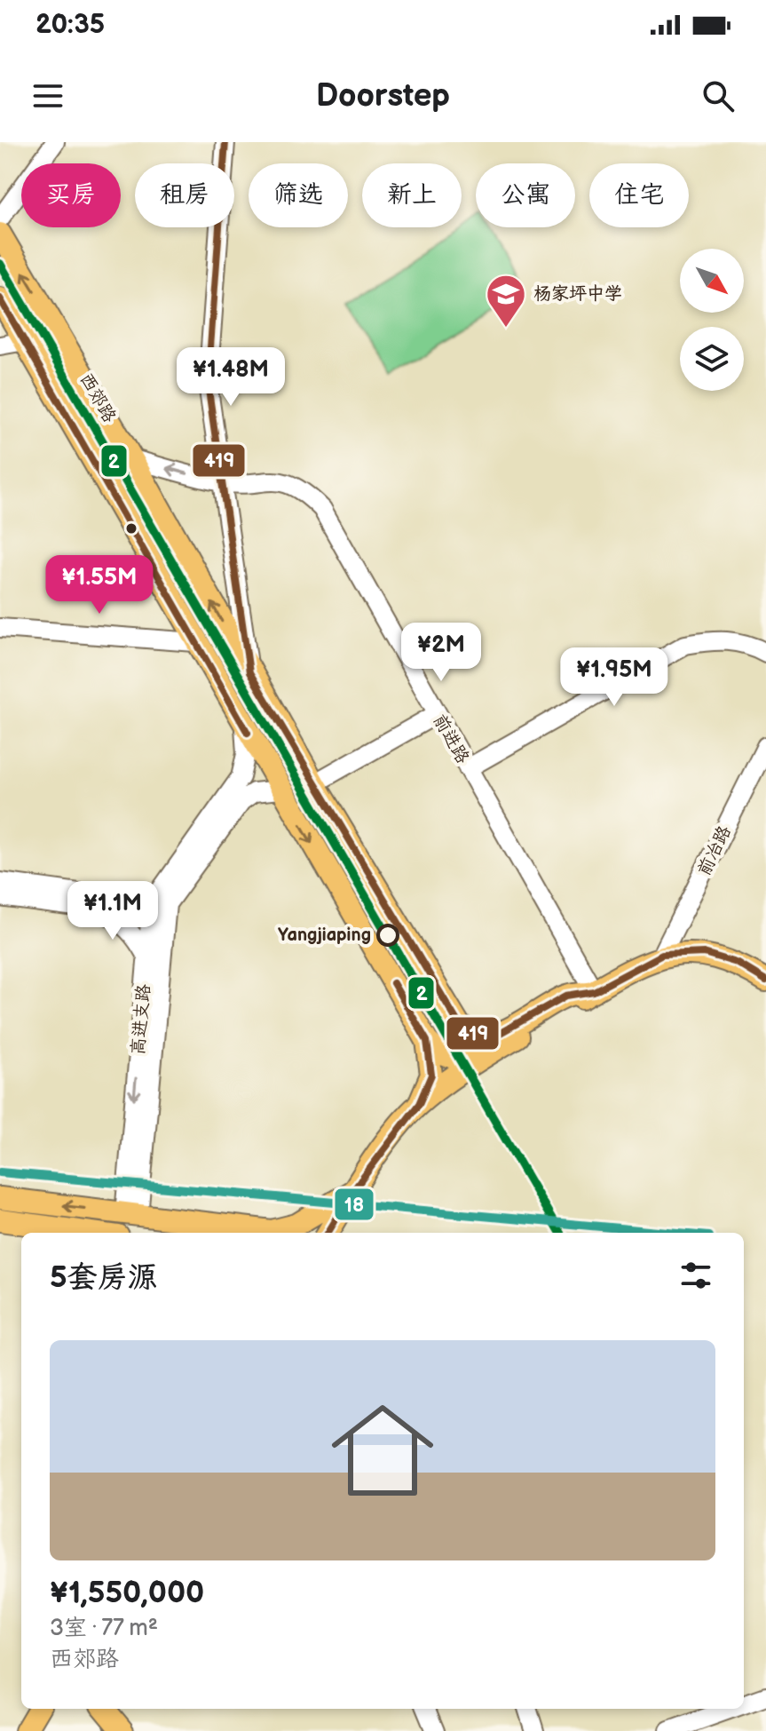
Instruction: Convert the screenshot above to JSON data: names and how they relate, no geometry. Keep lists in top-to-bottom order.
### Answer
{
  "streets": {
    "main road": ["西郊路"],
    "street": ["前进路", "前冶路", "高进支路"]
  },
  "crossings": [
    ["西郊路", "前进路"]
  ],
  "places": {
    "school or university": ["杨家坪中学"],
    "other": ["Yangjiaping"]
  },
  "lines": ["transit line 419", "transit line 2", "transit line 18"],
  "north": "bottom right",
  "page": {
    "status": "20:35",
    "header": "Doorstep",
    "chip": [
      "买房",
      "租房",
      "筛选",
      "新上",
      "公寓",
      "住宅"
    ],
    "price": [
      "¥1.48M",
      "¥1.55M",
      "¥2M",
      "¥1.95M",
      "¥1.1M"
    ],
    "heading": "5套房源",
    "list": [
      {
        "name": "¥1,550,000",
        "note": "3室 · 77 m² · 西郊路"
      }
    ]
  }
}
